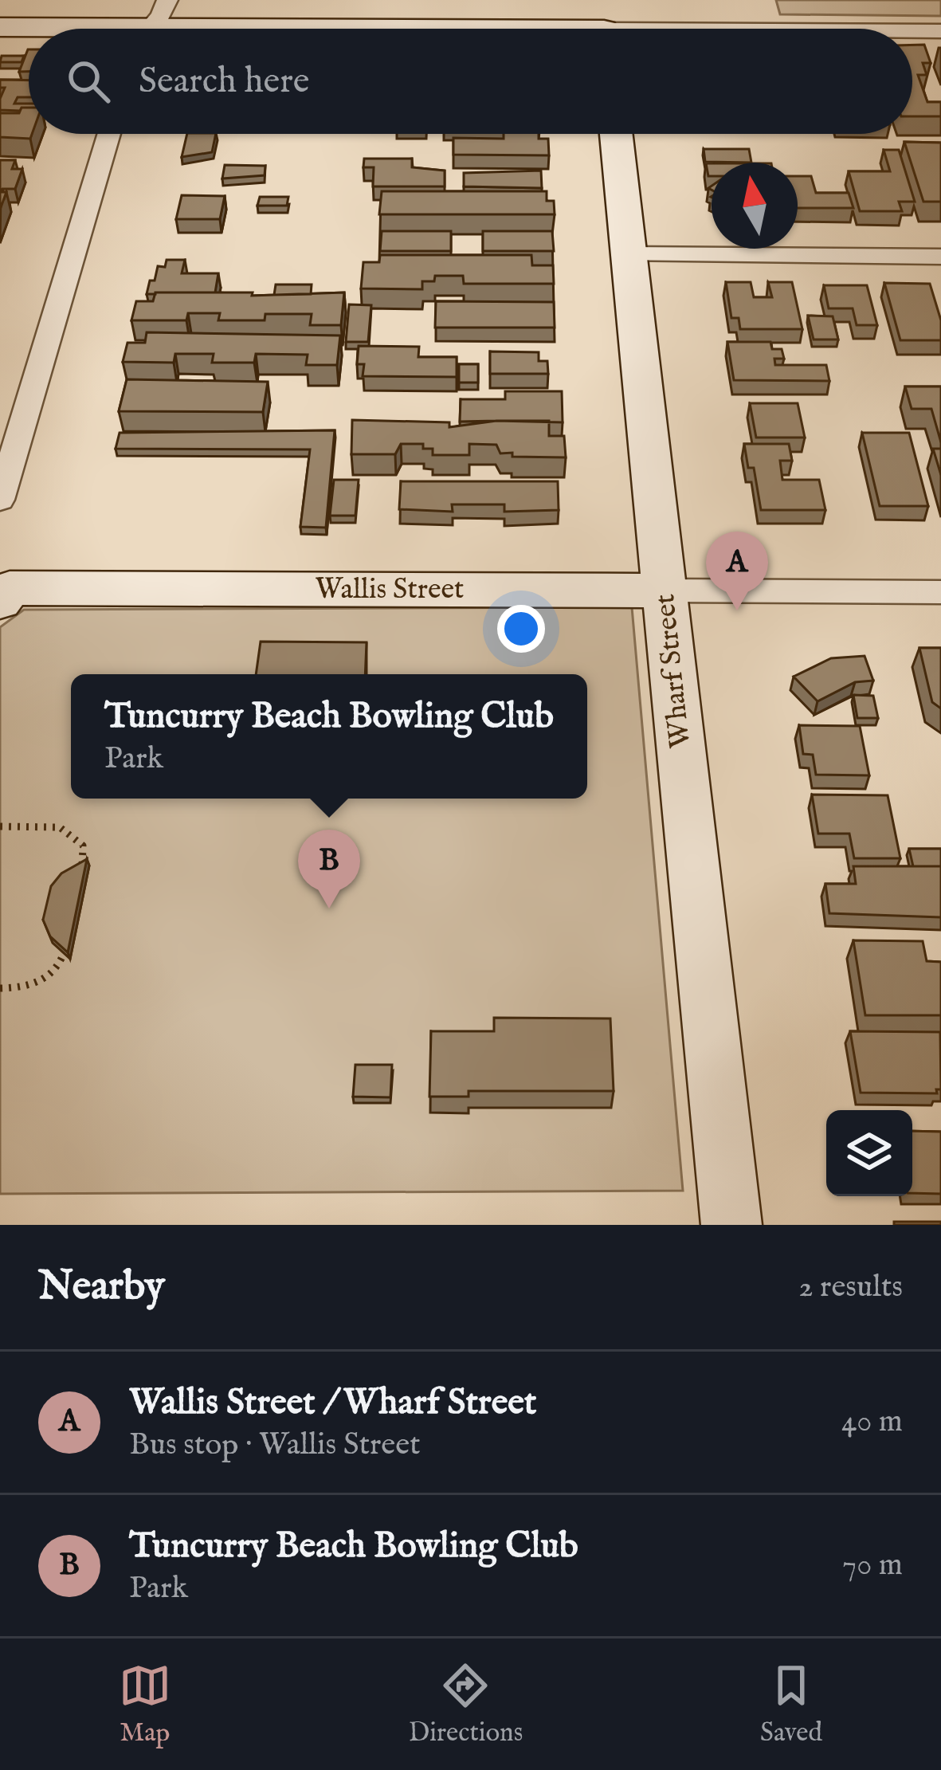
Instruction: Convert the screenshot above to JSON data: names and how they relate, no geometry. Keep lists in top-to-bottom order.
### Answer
{
  "streets": {
    "street": ["Wallis Street", "Wharf Street"]
  },
  "crossings": [
    ["Wallis Street", "Wharf Street"]
  ],
  "north": "top",
  "page": {
    "search": "Search here",
    "pins": ["A", "B"],
    "popup": ["Tuncurry Beach Bowling Club", "Park"],
    "heading": ["Nearby", "2 results"],
    "list": [
      {
        "mark": "A",
        "name": "Wallis Street / Wharf Street",
        "note": "Bus stop · Wallis Street",
        "value": "40 m"
      },
      {
        "mark": "B",
        "name": "Tuncurry Beach Bowling Club",
        "note": "Park",
        "value": "70 m"
      }
    ],
    "nav": ["Map", "Directions", "Saved"]
  }
}
